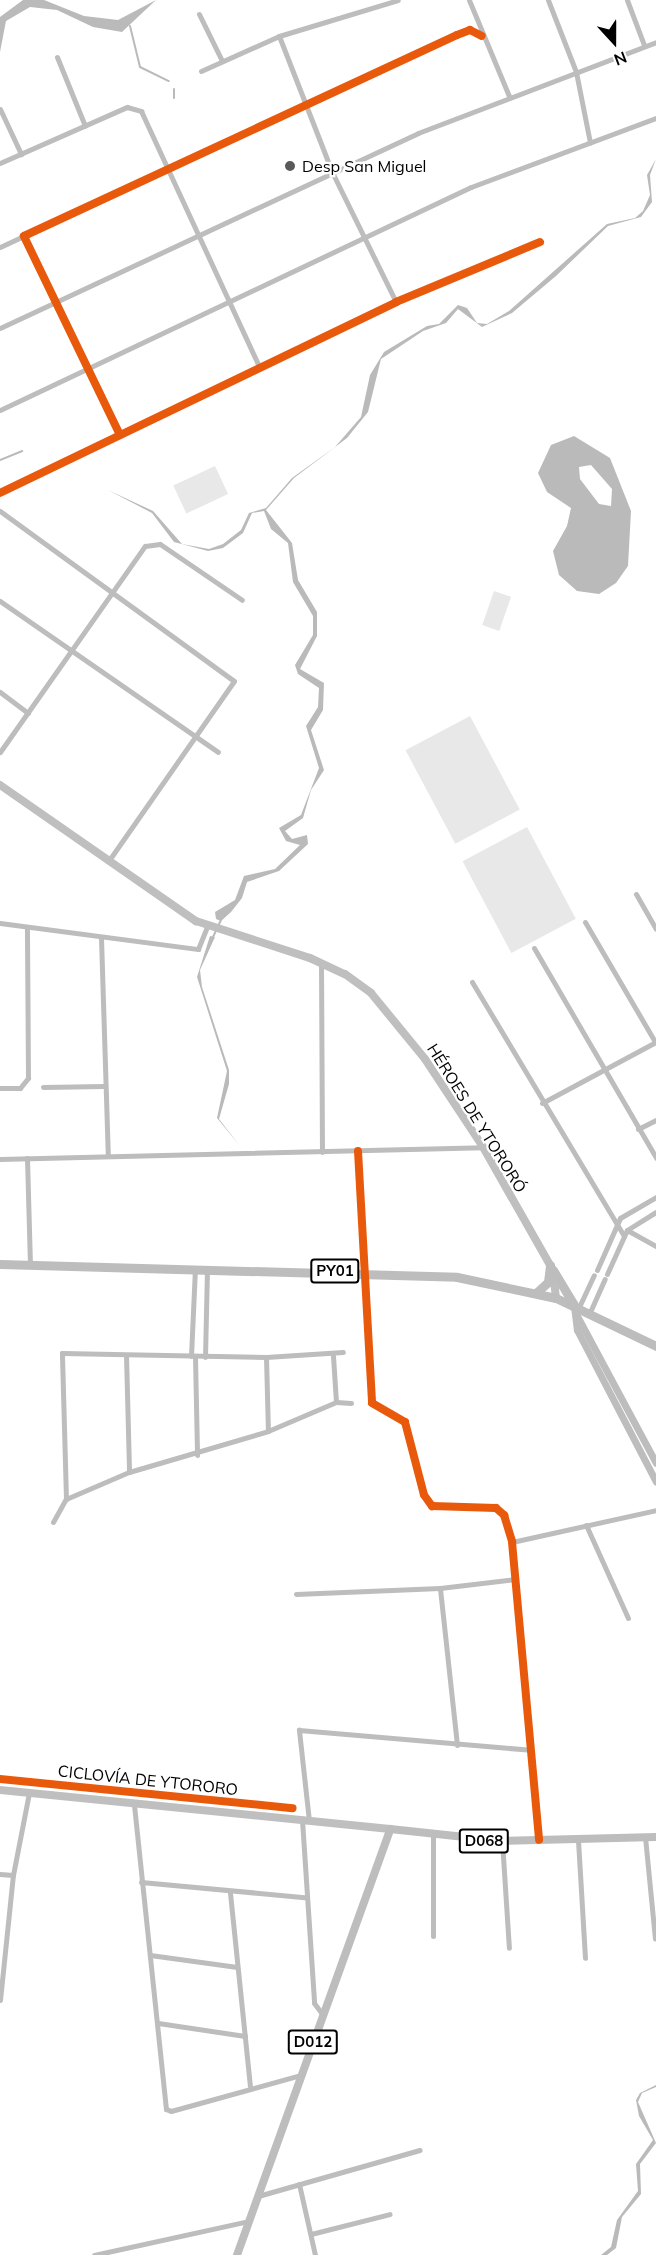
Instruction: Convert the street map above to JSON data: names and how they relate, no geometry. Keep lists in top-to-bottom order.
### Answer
{
  "streets": {
    "highway": ["PY01"],
    "main road": ["HÉROES DE YTORORÓ", "D068", "D012"],
    "cycle path": ["CICLOVÍA DE YTORORO"]
  },
  "crossings": [
    ["HÉROES DE YTORORÓ", "PY01"],
    ["D068", "D012"]
  ],
  "places": ["Desp San Miguel"],
  "north": "bottom"
}
